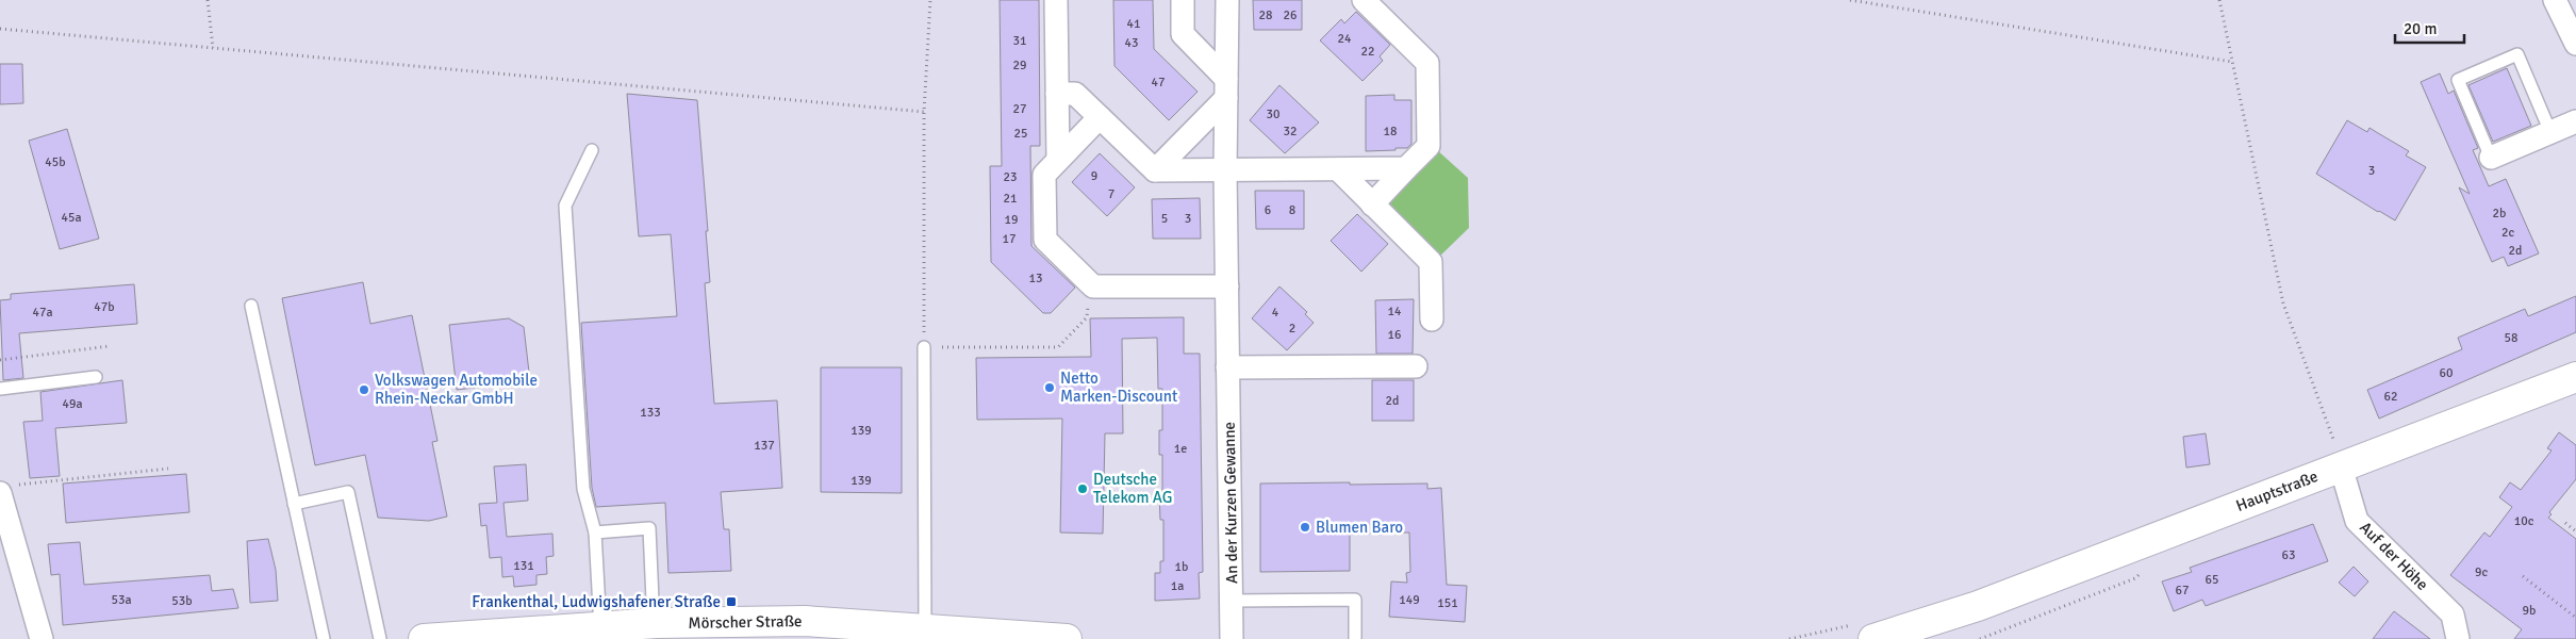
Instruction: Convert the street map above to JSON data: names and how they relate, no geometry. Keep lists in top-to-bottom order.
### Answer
{
  "streets": {
    "street": [
      "Hauptstraße",
      "An der Kurzen Gewanne",
      "Auf der Höhe",
      "Mörscher Straße"
    ]
  },
  "crossings": [
    ["Hauptstraße", "Auf der Höhe"]
  ],
  "places": {
    "other": [
      "Netto Marken-Discount",
      "Volkswagen Automobile Rhein-Neckar GmbH",
      "Deutsche Telekom AG",
      "Blumen Baro"
    ],
    "transit": ["Frankenthal, Ludwigshafener Straße"]
  },
  "house_numbers": [
    "28",
    "26",
    "41",
    "24",
    "31",
    "43",
    "22",
    "29",
    "47",
    "27",
    "30",
    "32",
    "18",
    "25",
    "45b",
    "3",
    "9",
    "23",
    "7",
    "21",
    "6",
    "8",
    "2b",
    "45a",
    "5",
    "3",
    "19",
    "2c",
    "17",
    "2d",
    "13",
    "47b",
    "14",
    "47a",
    "4",
    "2",
    "16",
    "58",
    "60",
    "62",
    "2d",
    "49a",
    "133",
    "139",
    "137",
    "1e",
    "139",
    "10c",
    "63",
    "131",
    "1b",
    "9c",
    "65",
    "1a",
    "67",
    "53a",
    "149",
    "53b",
    "151",
    "9b"
  ],
  "scale_bar": "20 m"
}
